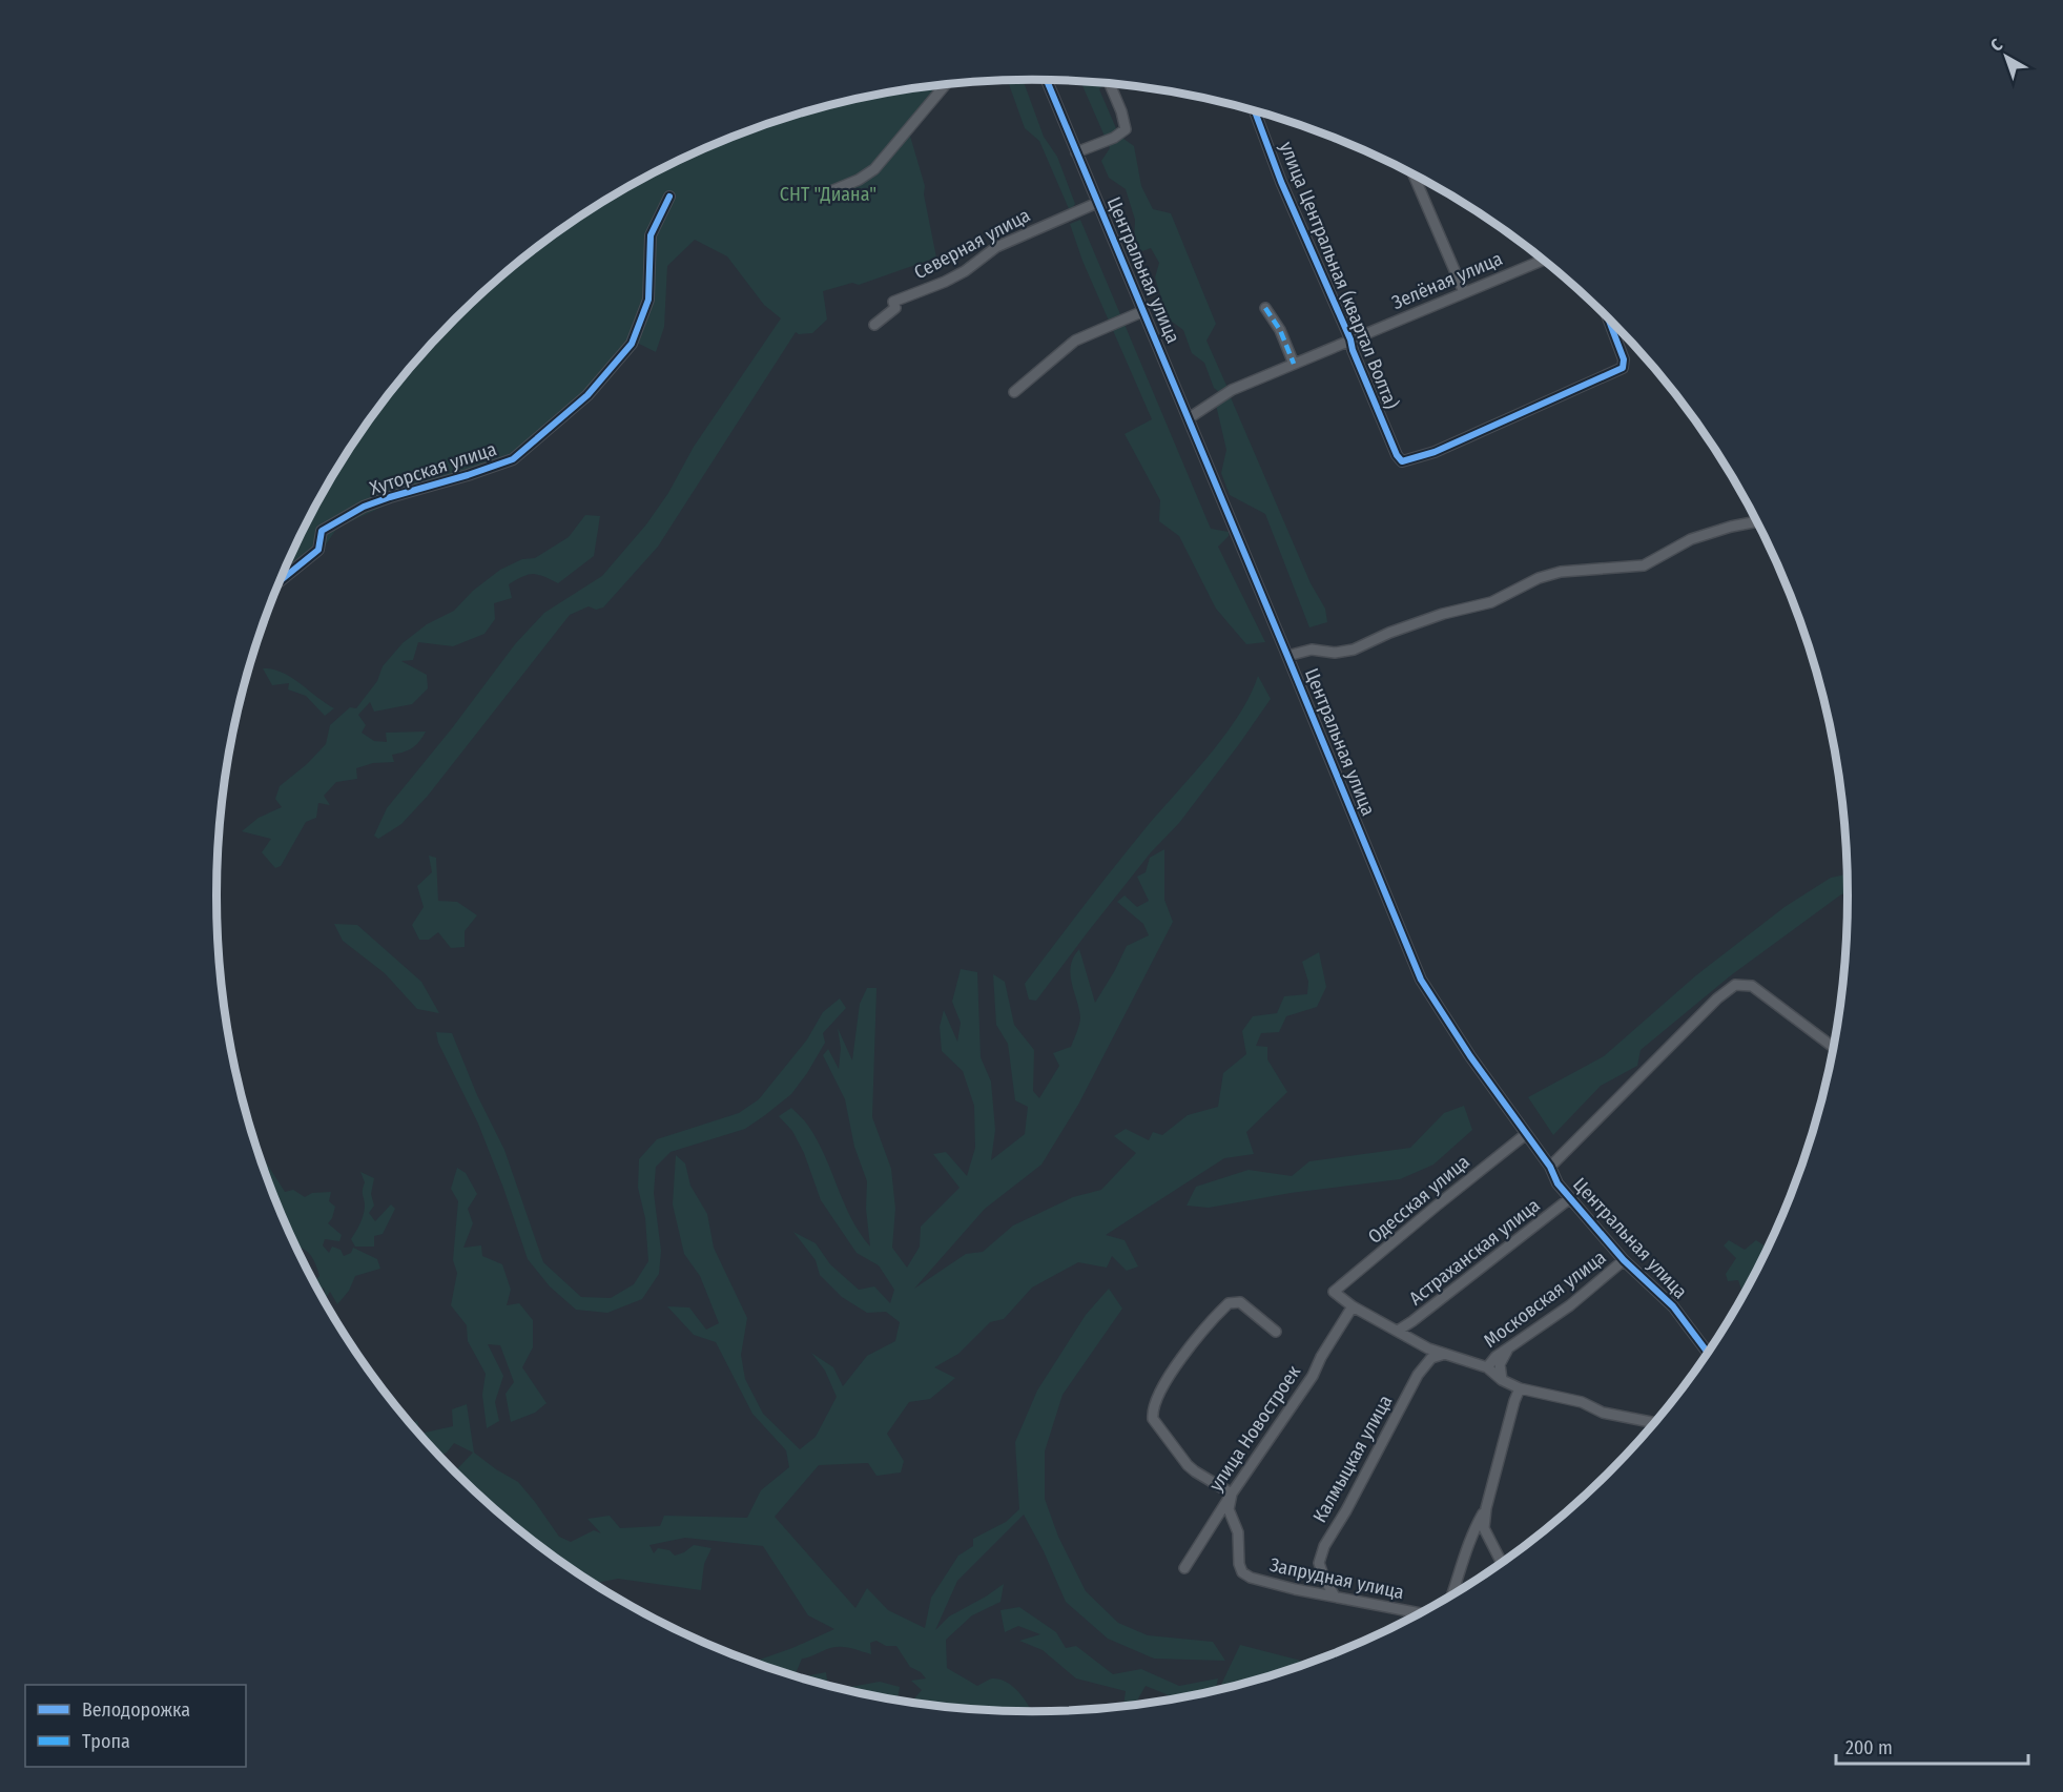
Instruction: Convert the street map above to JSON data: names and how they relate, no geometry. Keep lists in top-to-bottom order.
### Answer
{
  "streets": {
    "street": [
      "Северная улица",
      "Центральная улица",
      "улица Центральная (квартал Волта)",
      "Зелёная улица",
      "Хуторская улица",
      "Одесская улица",
      "Астраханская улица",
      "Московская улица",
      "улица Новостроек",
      "Калмыцкая улица",
      "Запрудная улица"
    ]
  },
  "crossings": [
    ["Северная улица", "Центральная улица"],
    ["Центральная улица", "Зелёная улица"],
    ["Центральная улица", "Одесская улица"],
    ["Центральная улица", "Астраханская улица"],
    ["Центральная улица", "Московская улица"],
    ["улица Центральная (квартал Волта)", "Зелёная улица"],
    ["Одесская улица", "улица Новостроек"],
    ["улица Новостроек", "Запрудная улица"],
    ["Калмыцкая улица", "Запрудная улица"]
  ],
  "parks": ["СНТ \"Диана\""],
  "legend": ["Велодорожка", "Тропа"],
  "scale_bar": "200 m",
  "north": "top left"
}
